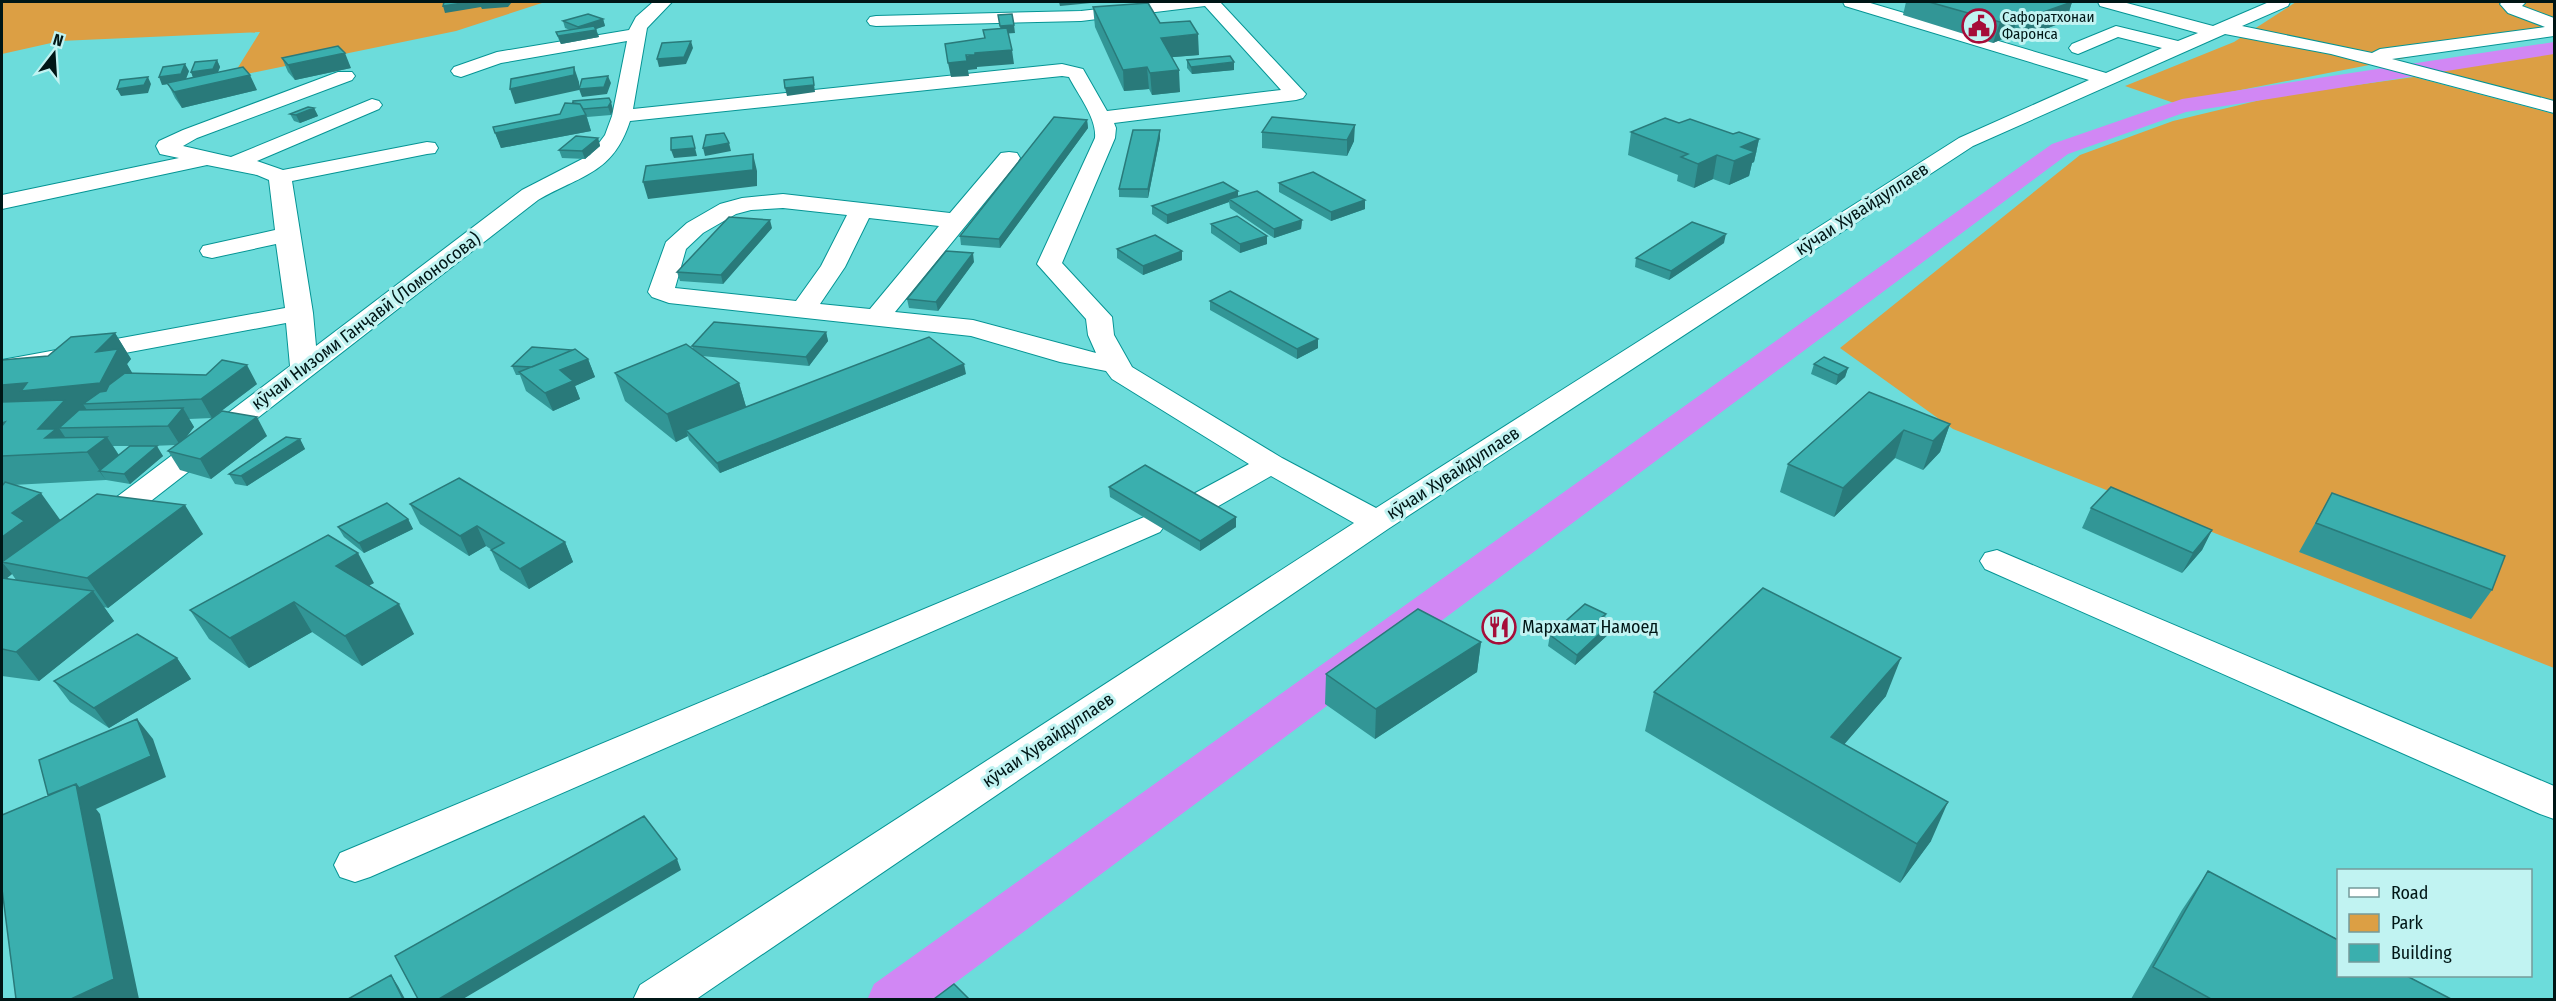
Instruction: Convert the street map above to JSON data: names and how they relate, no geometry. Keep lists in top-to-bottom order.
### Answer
{
  "streets": {
    "street": ["кӯчаи Хувайдуллаев", "кӯчаи Низоми Ганҷавӣ (Ломоносова)"]
  },
  "places": {
    "public building": ["Сафоратхонаи Фаронса"],
    "restaurant": ["Мархамат Намоед"]
  },
  "legend": ["Road", "Park", "Building"],
  "north": "top"
}
